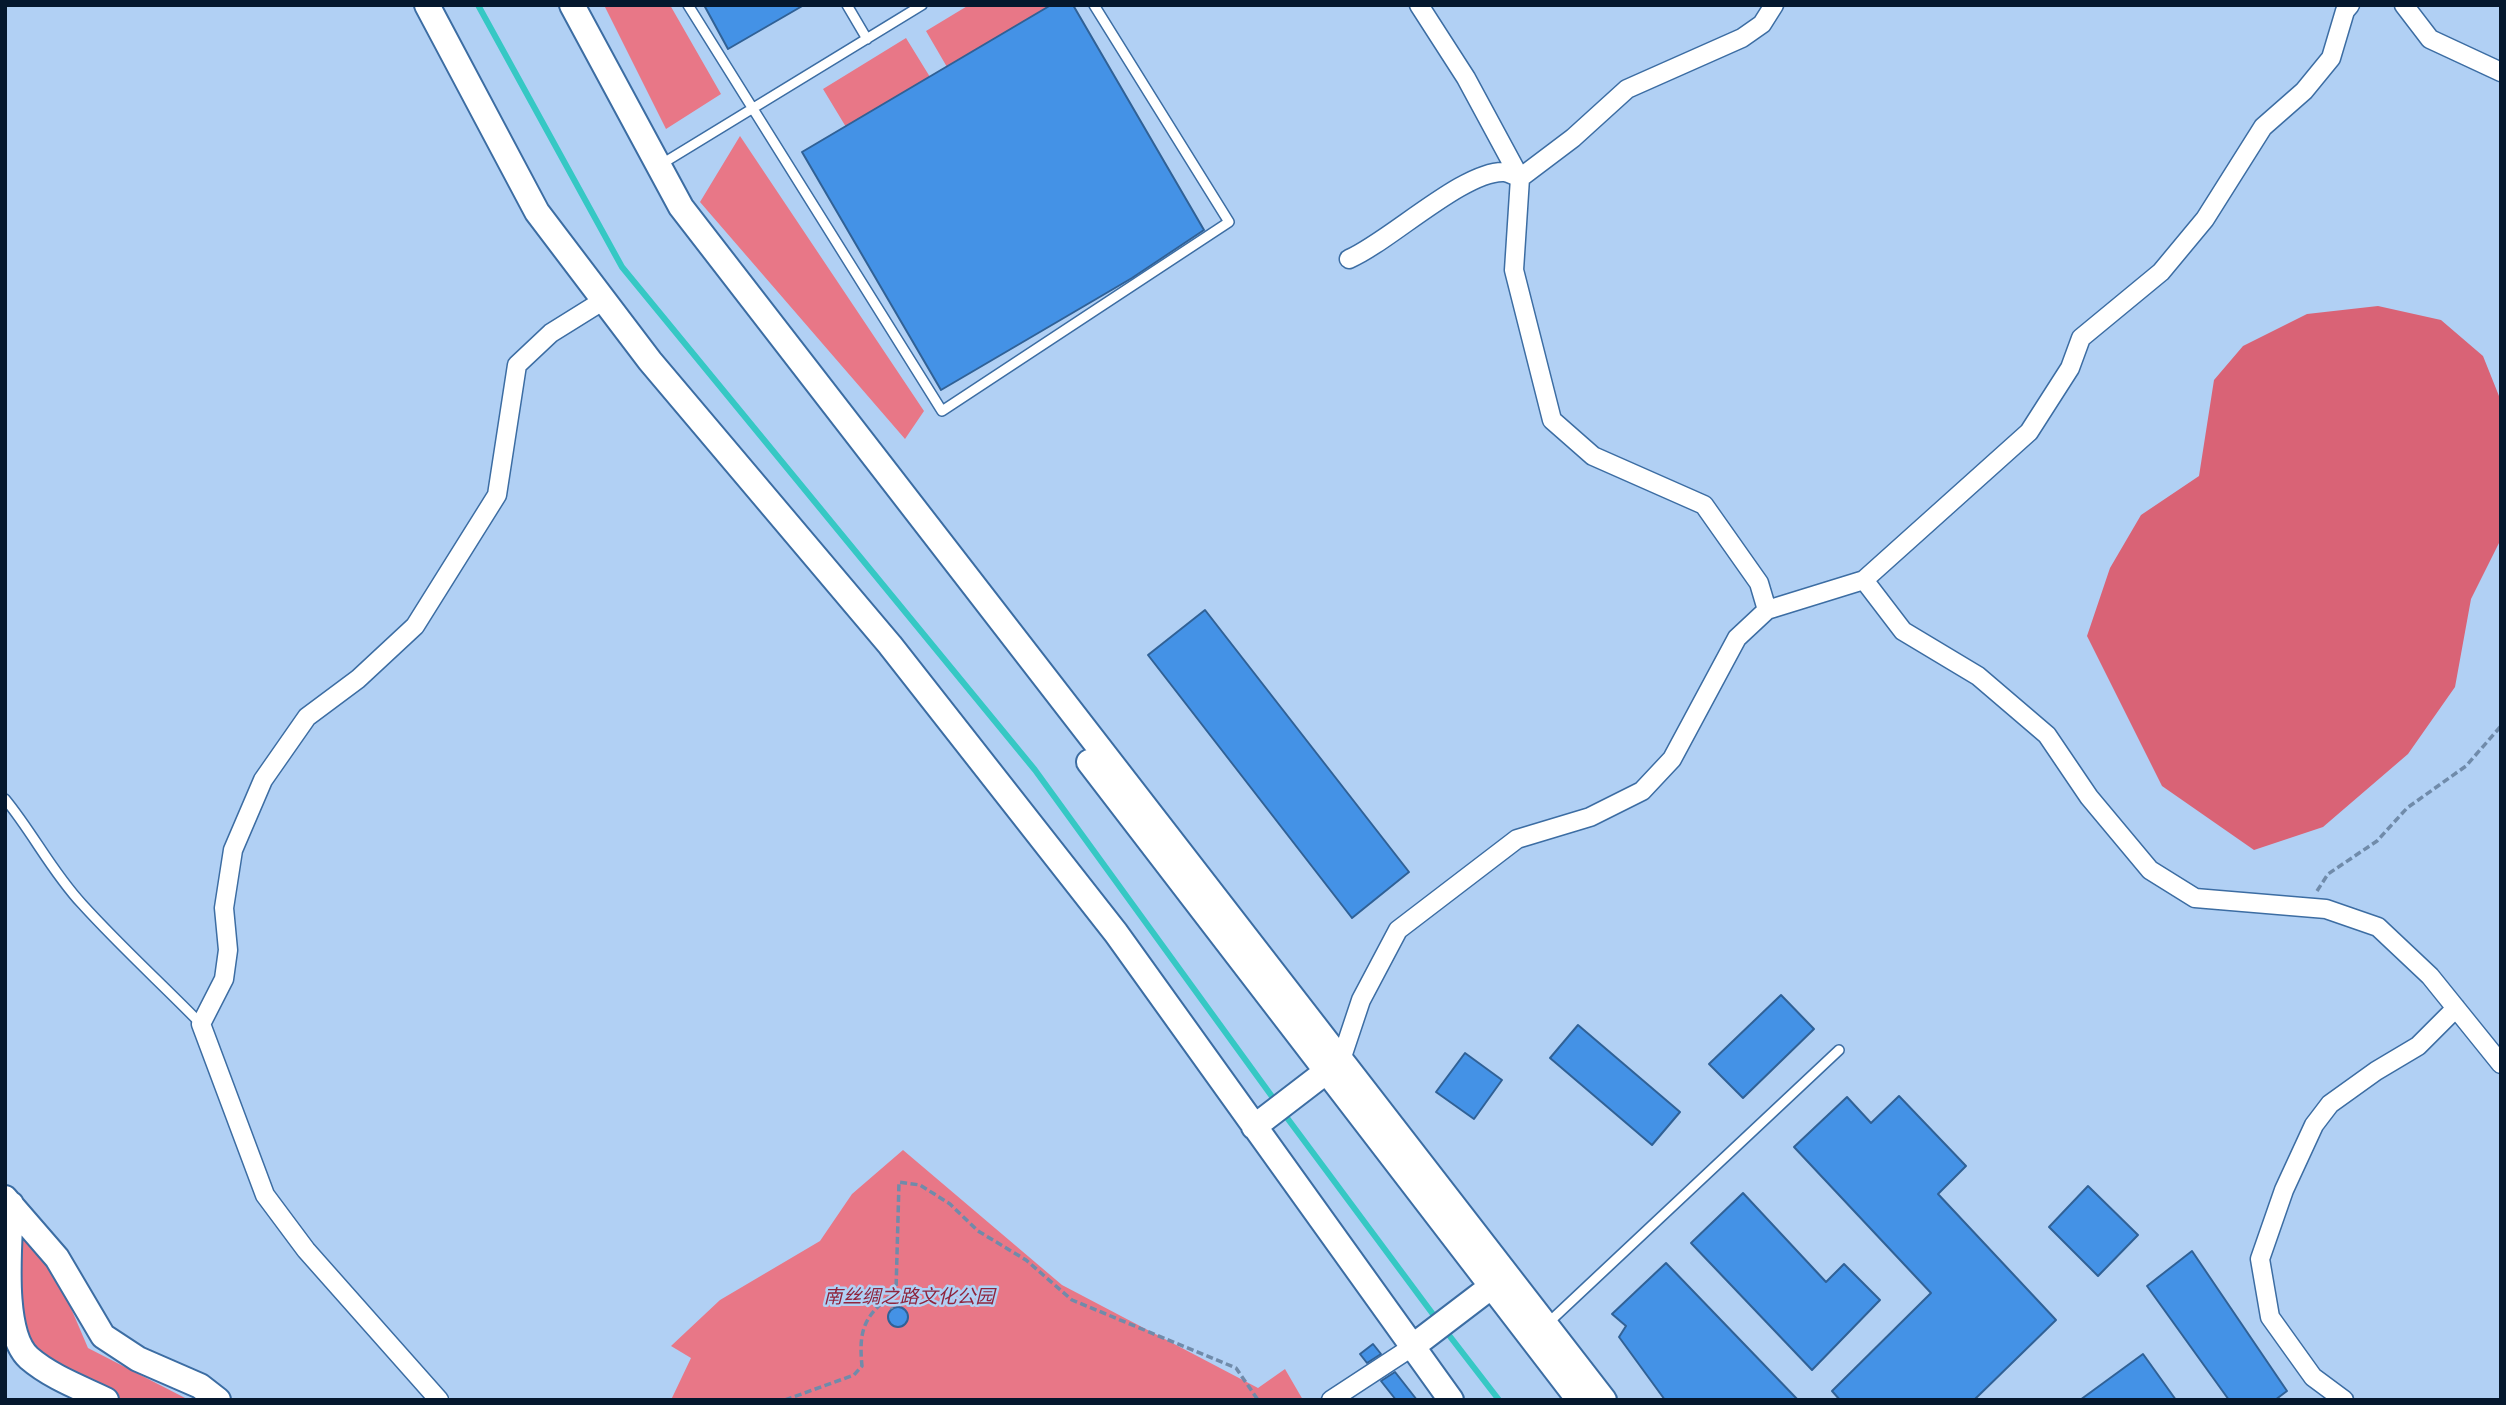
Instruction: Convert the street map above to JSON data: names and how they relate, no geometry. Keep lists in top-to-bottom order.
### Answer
{
  "parks": ["南丝绸之路文化公园"]
}
